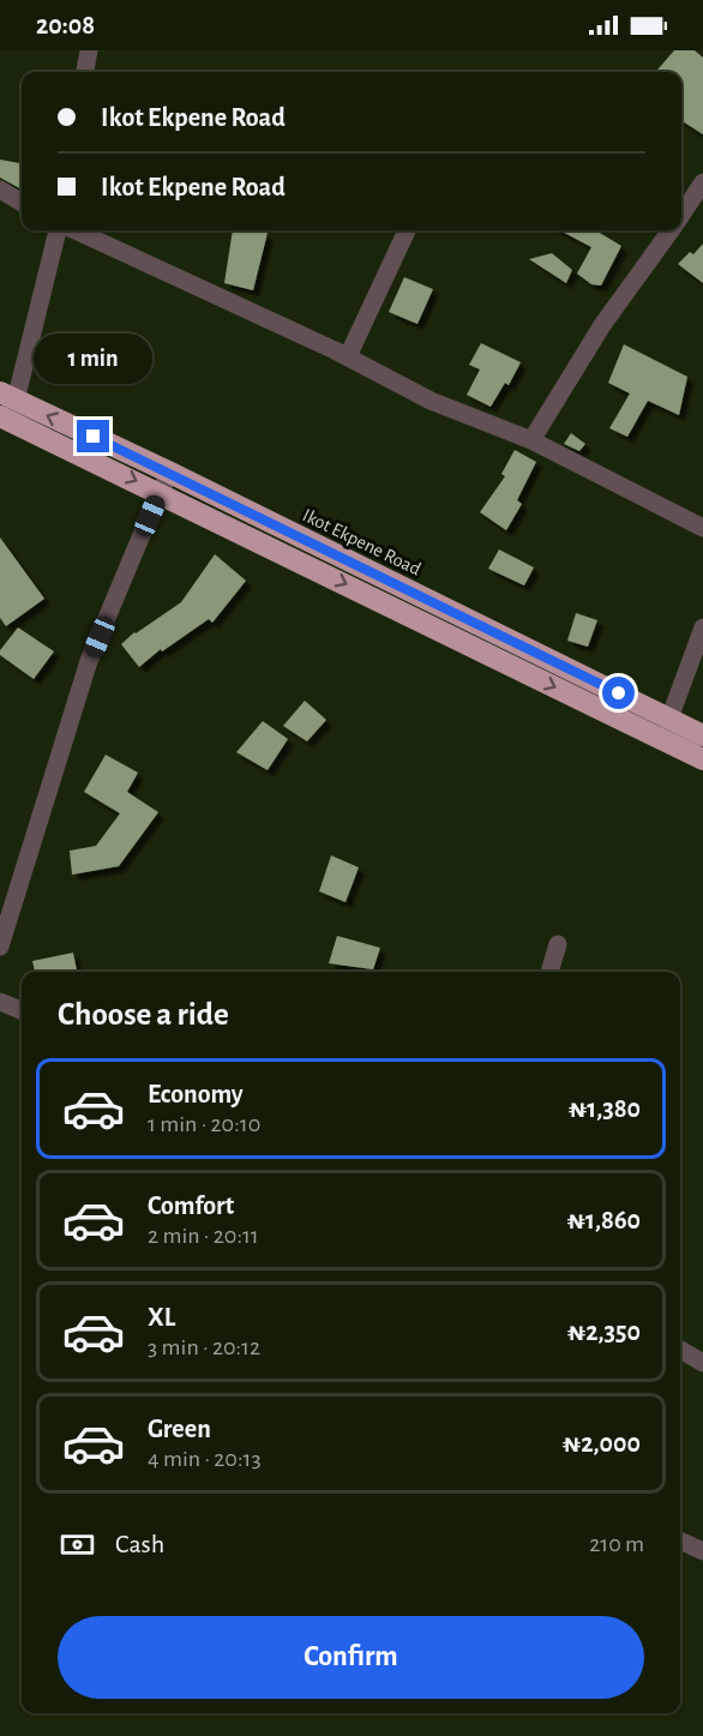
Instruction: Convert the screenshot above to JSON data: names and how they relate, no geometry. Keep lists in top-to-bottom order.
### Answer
{
  "streets": {
    "highway": ["Ikot Ekpene Road"]
  },
  "page": {
    "status": "20:08",
    "banner": ["Ikot Ekpene Road", "Ikot Ekpene Road"],
    "bubble": "1 min",
    "heading": "Choose a ride",
    "list": [
      {
        "name": "Economy",
        "note": "1 min · 20:10",
        "value": "₦1,380"
      },
      {
        "name": "Comfort",
        "note": "2 min · 20:11",
        "value": "₦1,860"
      },
      {
        "name": "XL",
        "note": "3 min · 20:12",
        "value": "₦2,350"
      },
      {
        "name": "Green",
        "note": "4 min · 20:13",
        "value": "₦2,000"
      }
    ],
    "pay": ["Cash", "210 m"],
    "buttons": "Confirm"
  }
}
